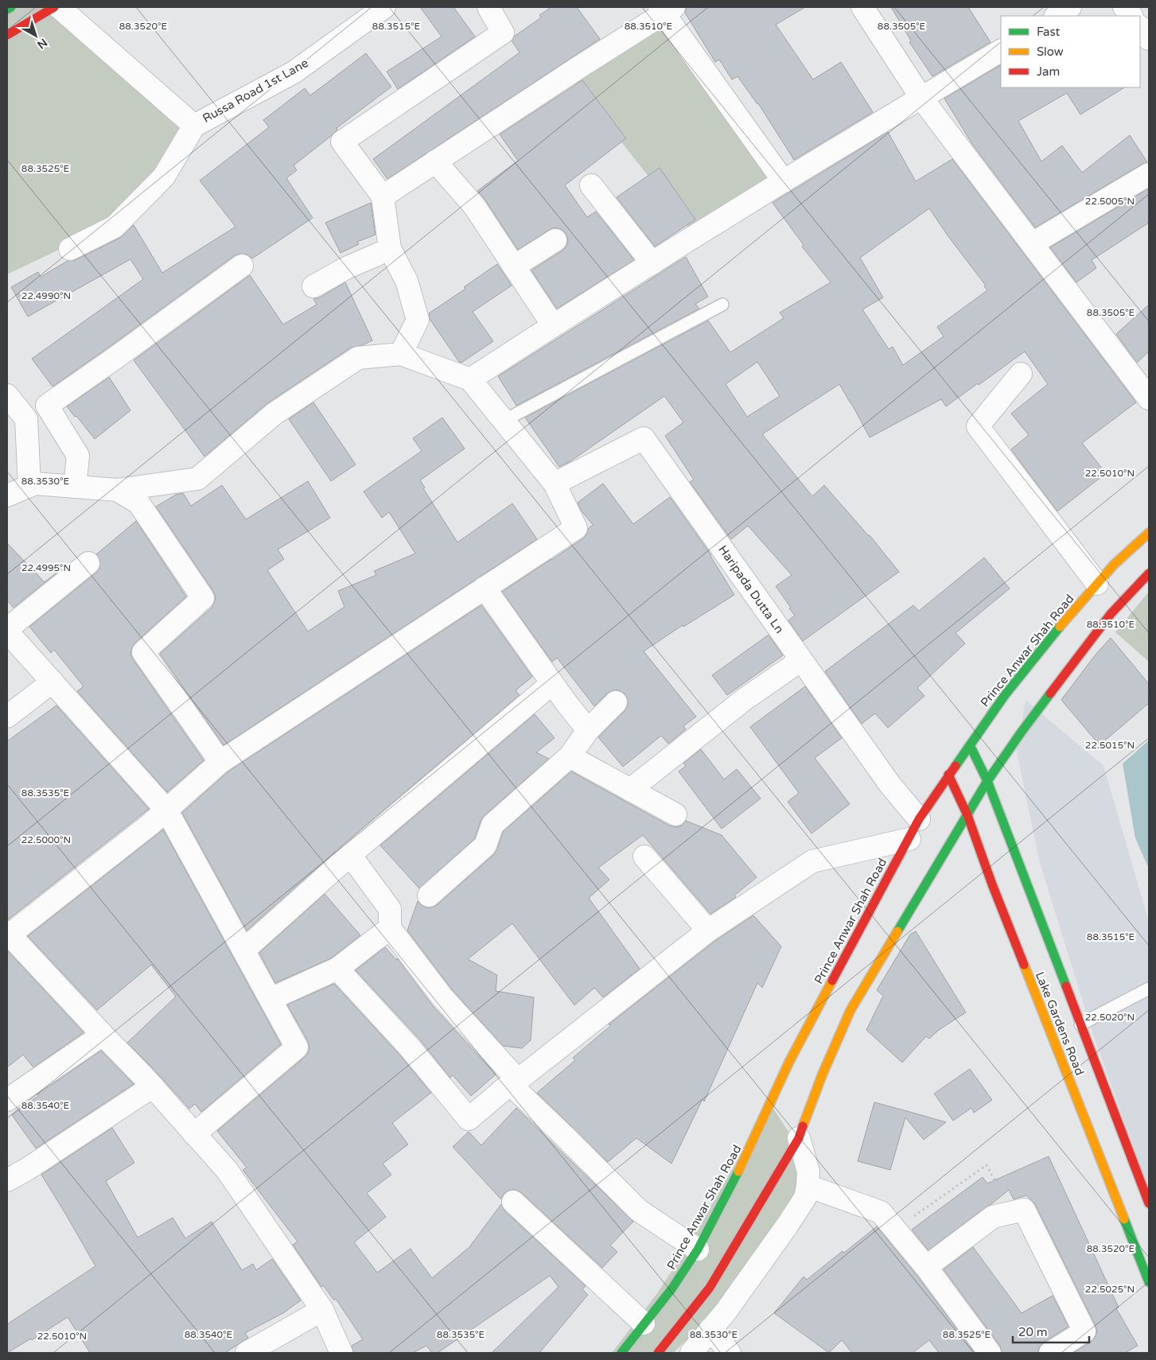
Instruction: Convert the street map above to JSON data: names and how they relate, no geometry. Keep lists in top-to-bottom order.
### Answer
{
  "streets": {
    "main road": ["Prince Anwar Shah Road", "Lake Gardens Road"],
    "street": ["Russa Road 1st Lane", "Haripada Dutta Ln"]
  },
  "crossings": [
    ["Haripada Dutta Ln", "Prince Anwar Shah Road"],
    ["Prince Anwar Shah Road", "Lake Gardens Road"]
  ],
  "legend": ["Fast", "Slow", "Jam"],
  "scale_bar": "20 m",
  "north": "bottom right",
  "coordinates": [
    "88.3520°E",
    "88.3515°E",
    "88.3510°E",
    "88.3505°E",
    "88.3525°E",
    "22.5005°N",
    "22.4990°N",
    "22.5010°N",
    "88.3530°E",
    "22.4995°N",
    "22.5015°N",
    "88.3535°E",
    "22.5000°N",
    "22.5020°N",
    "88.3540°E",
    "22.5025°N"
  ]
}
